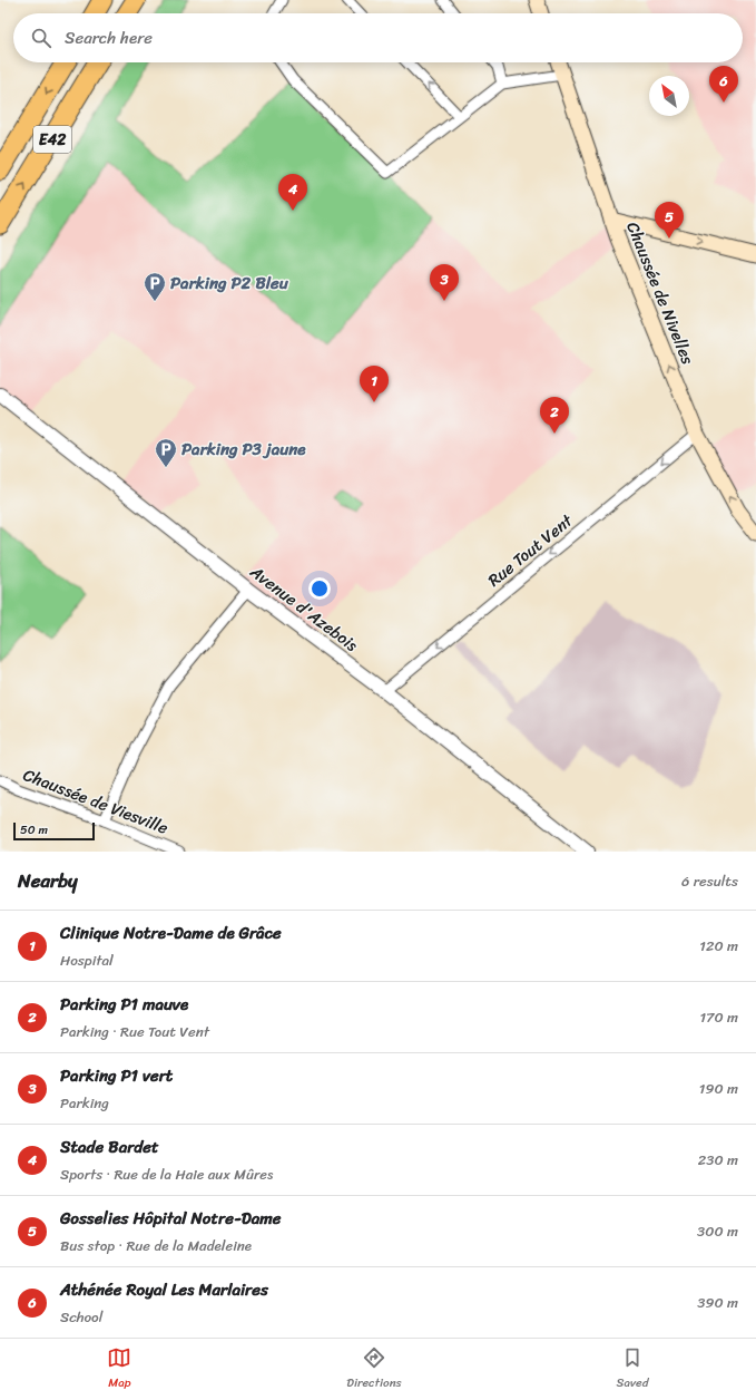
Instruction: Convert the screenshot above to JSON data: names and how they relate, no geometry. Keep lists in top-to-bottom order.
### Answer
{
  "streets": {
    "highway": ["E42"],
    "main road": ["Chaussée de Nivelles"],
    "street": ["Rue Tout Vent", "Avenue d'Azebois", "Chaussée de Viesville"]
  },
  "crossings": [
    ["Chaussée de Nivelles", "Rue Tout Vent"],
    ["Rue Tout Vent", "Avenue d'Azebois"]
  ],
  "one_way": ["Chaussée de Nivelles", "Rue Tout Vent"],
  "places": {
    "parking": ["Parking P2 Bleu", "Parking P3 jaune"]
  },
  "scale_bar": "50 m",
  "north": "top left",
  "page": {
    "search": "Search here",
    "pins": [
      "6",
      "4",
      "5",
      "3",
      "1",
      "2"
    ],
    "scale": "50 m",
    "heading": ["Nearby", "6 results"],
    "list": [
      {
        "mark": "1",
        "name": "Clinique Notre-Dame de Grâce",
        "note": "Hospital",
        "value": "120 m"
      },
      {
        "mark": "2",
        "name": "Parking P1 mauve",
        "note": "Parking · Rue Tout Vent",
        "value": "170 m"
      },
      {
        "mark": "3",
        "name": "Parking P1 vert",
        "note": "Parking",
        "value": "190 m"
      },
      {
        "mark": "4",
        "name": "Stade Bardet",
        "note": "Sports · Rue de la Haie aux Mûres",
        "value": "230 m"
      },
      {
        "mark": "5",
        "name": "Gosselies Hôpital Notre-Dame",
        "note": "Bus stop · Rue de la Madeleine",
        "value": "300 m"
      },
      {
        "mark": "6",
        "name": "Athénée Royal Les Marlaires",
        "note": "School",
        "value": "390 m"
      }
    ],
    "nav": ["Map", "Directions", "Saved"]
  }
}
